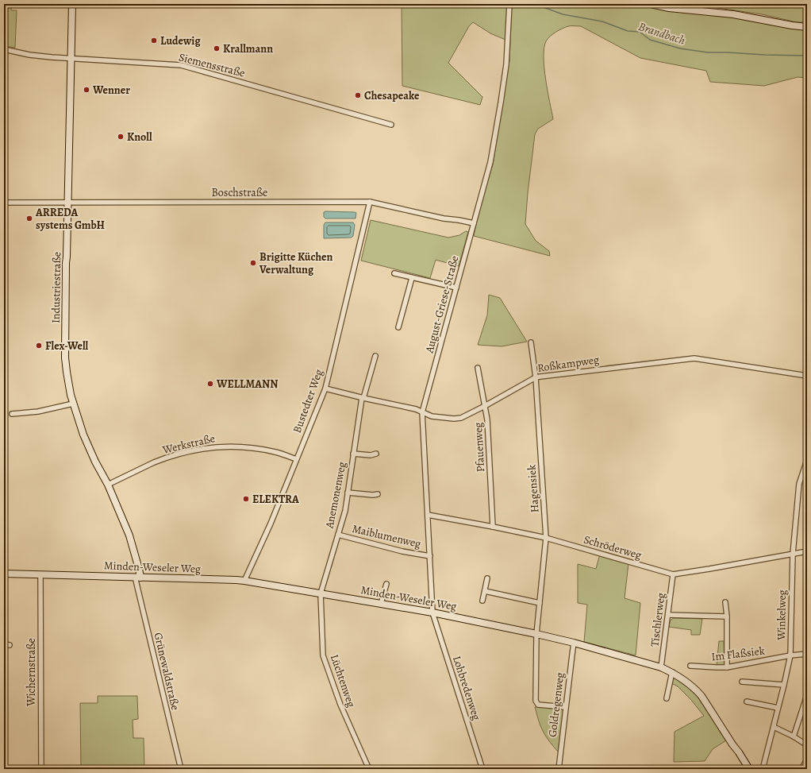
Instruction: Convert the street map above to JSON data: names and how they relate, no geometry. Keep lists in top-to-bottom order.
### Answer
{
  "streets": {
    "street": [
      "Siemensstraße",
      "Boschstraße",
      "Industriestraße",
      "August-Griese-Straße",
      "Roßkampweg",
      "Bustedter Weg",
      "Werkstraße",
      "Pfauenweg",
      "Hagensiek",
      "Anemonenweg",
      "Maiblumenweg",
      "Schröderweg",
      "Minden-Weseler Weg",
      "Winkelweg",
      "Tischlerweg",
      "Im Flaßsiek",
      "Grünewaldstraße",
      "Wichernstraße",
      "Lüchtenweg",
      "Lohbredenweg",
      "Goldregenweg"
    ]
  },
  "crossings": [
    ["Siemensstraße", "Industriestraße"],
    ["Boschstraße", "Industriestraße"],
    ["Boschstraße", "August-Griese-Straße"],
    ["Boschstraße", "Bustedter Weg"],
    ["Industriestraße", "Werkstraße"],
    ["Industriestraße", "Minden-Weseler Weg"],
    ["Industriestraße", "Grünewaldstraße"],
    ["August-Griese-Straße", "Roßkampweg"],
    ["August-Griese-Straße", "Maiblumenweg"],
    ["August-Griese-Straße", "Schröderweg"],
    ["August-Griese-Straße", "Minden-Weseler Weg"],
    ["August-Griese-Straße", "Lohbredenweg"],
    ["Roßkampweg", "Bustedter Weg"],
    ["Roßkampweg", "Pfauenweg"],
    ["Roßkampweg", "Hagensiek"],
    ["Roßkampweg", "Anemonenweg"],
    ["Bustedter Weg", "Werkstraße"],
    ["Bustedter Weg", "Minden-Weseler Weg"],
    ["Pfauenweg", "Schröderweg"],
    ["Hagensiek", "Schröderweg"],
    ["Hagensiek", "Minden-Weseler Weg"],
    ["Hagensiek", "Goldregenweg"],
    ["Anemonenweg", "Maiblumenweg"],
    ["Anemonenweg", "Minden-Weseler Weg"],
    ["Anemonenweg", "Lüchtenweg"],
    ["Schröderweg", "Winkelweg"],
    ["Schröderweg", "Tischlerweg"],
    ["Minden-Weseler Weg", "Tischlerweg"],
    ["Minden-Weseler Weg", "Grünewaldstraße"],
    ["Minden-Weseler Weg", "Wichernstraße"],
    ["Minden-Weseler Weg", "Lüchtenweg"],
    ["Minden-Weseler Weg", "Lohbredenweg"],
    ["Minden-Weseler Weg", "Goldregenweg"],
    ["Winkelweg", "Im Flaßsiek"]
  ],
  "water": ["Brandbach"],
  "places": [
    "Ludewig",
    "Krallmann",
    "Wenner",
    "Chesapeake",
    "Knoll",
    "ARREDA systems GmbH",
    "Brigitte Küchen Verwaltung",
    "Flex-Well",
    "WELLMANN",
    "ELEKTRA"
  ]
}
